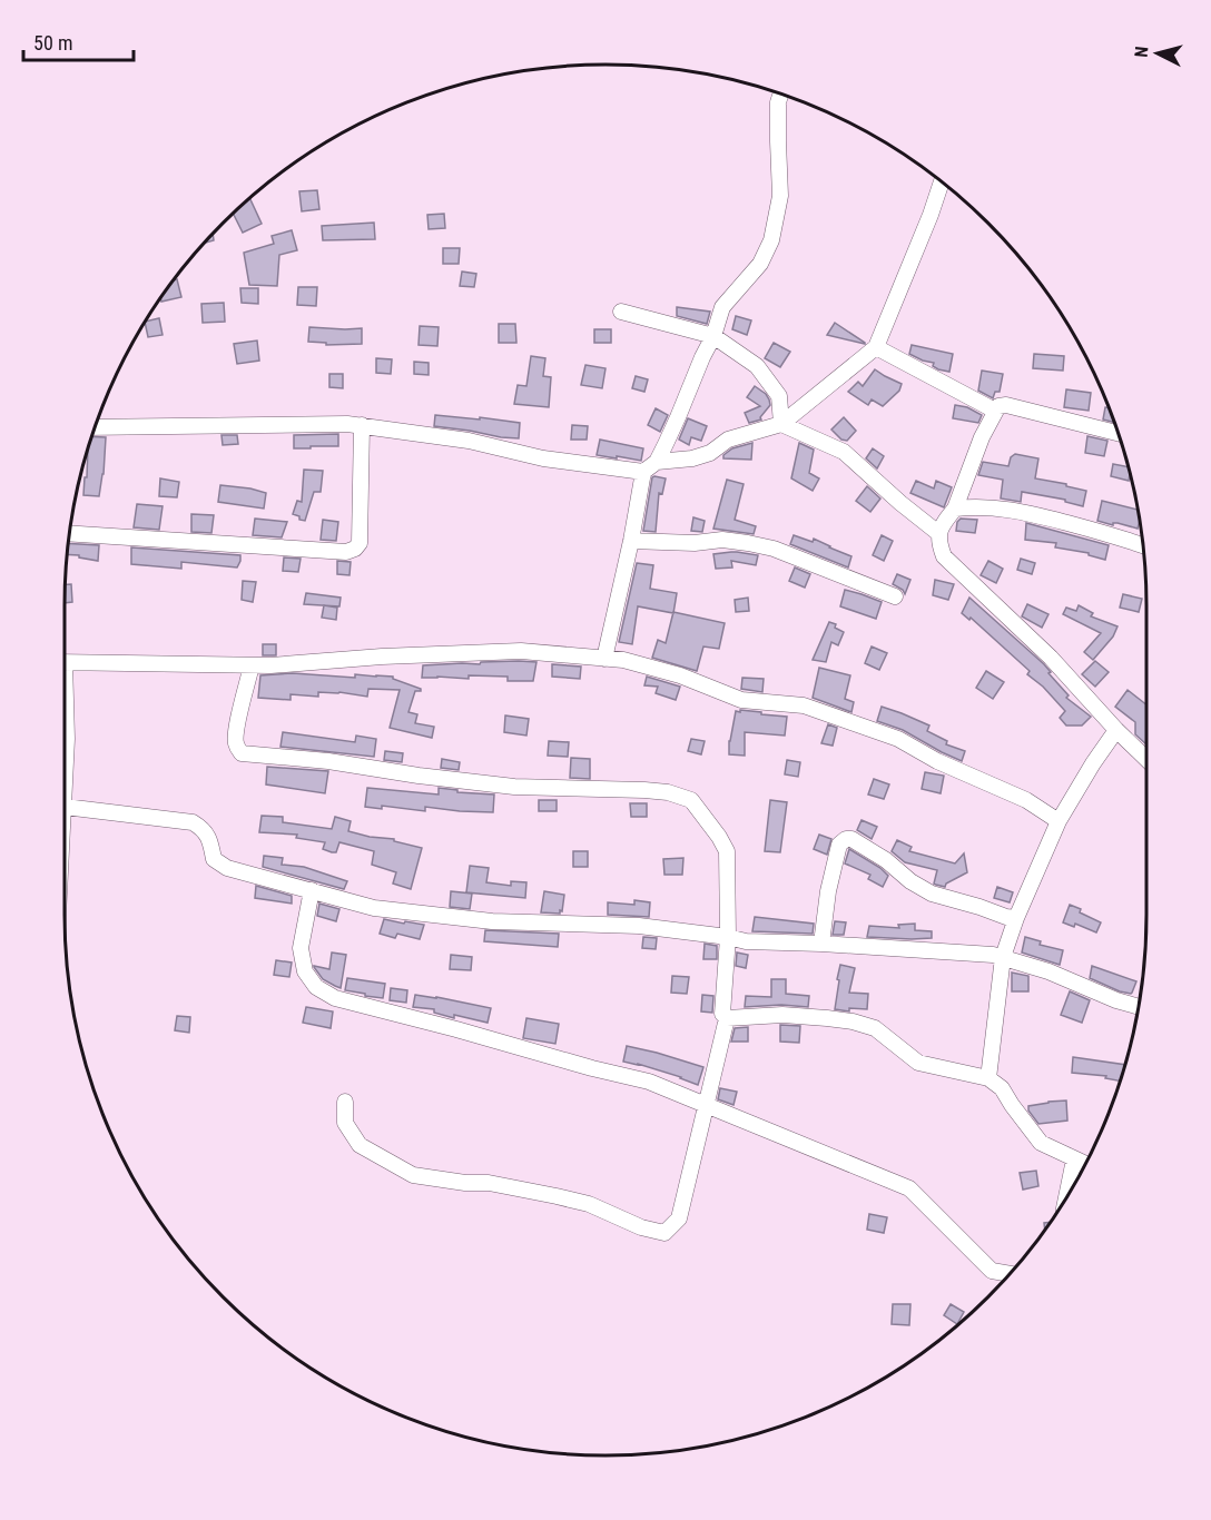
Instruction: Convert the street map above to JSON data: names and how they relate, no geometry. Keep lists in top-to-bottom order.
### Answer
{
  "scale_bar": "50 m",
  "north": "left"
}
